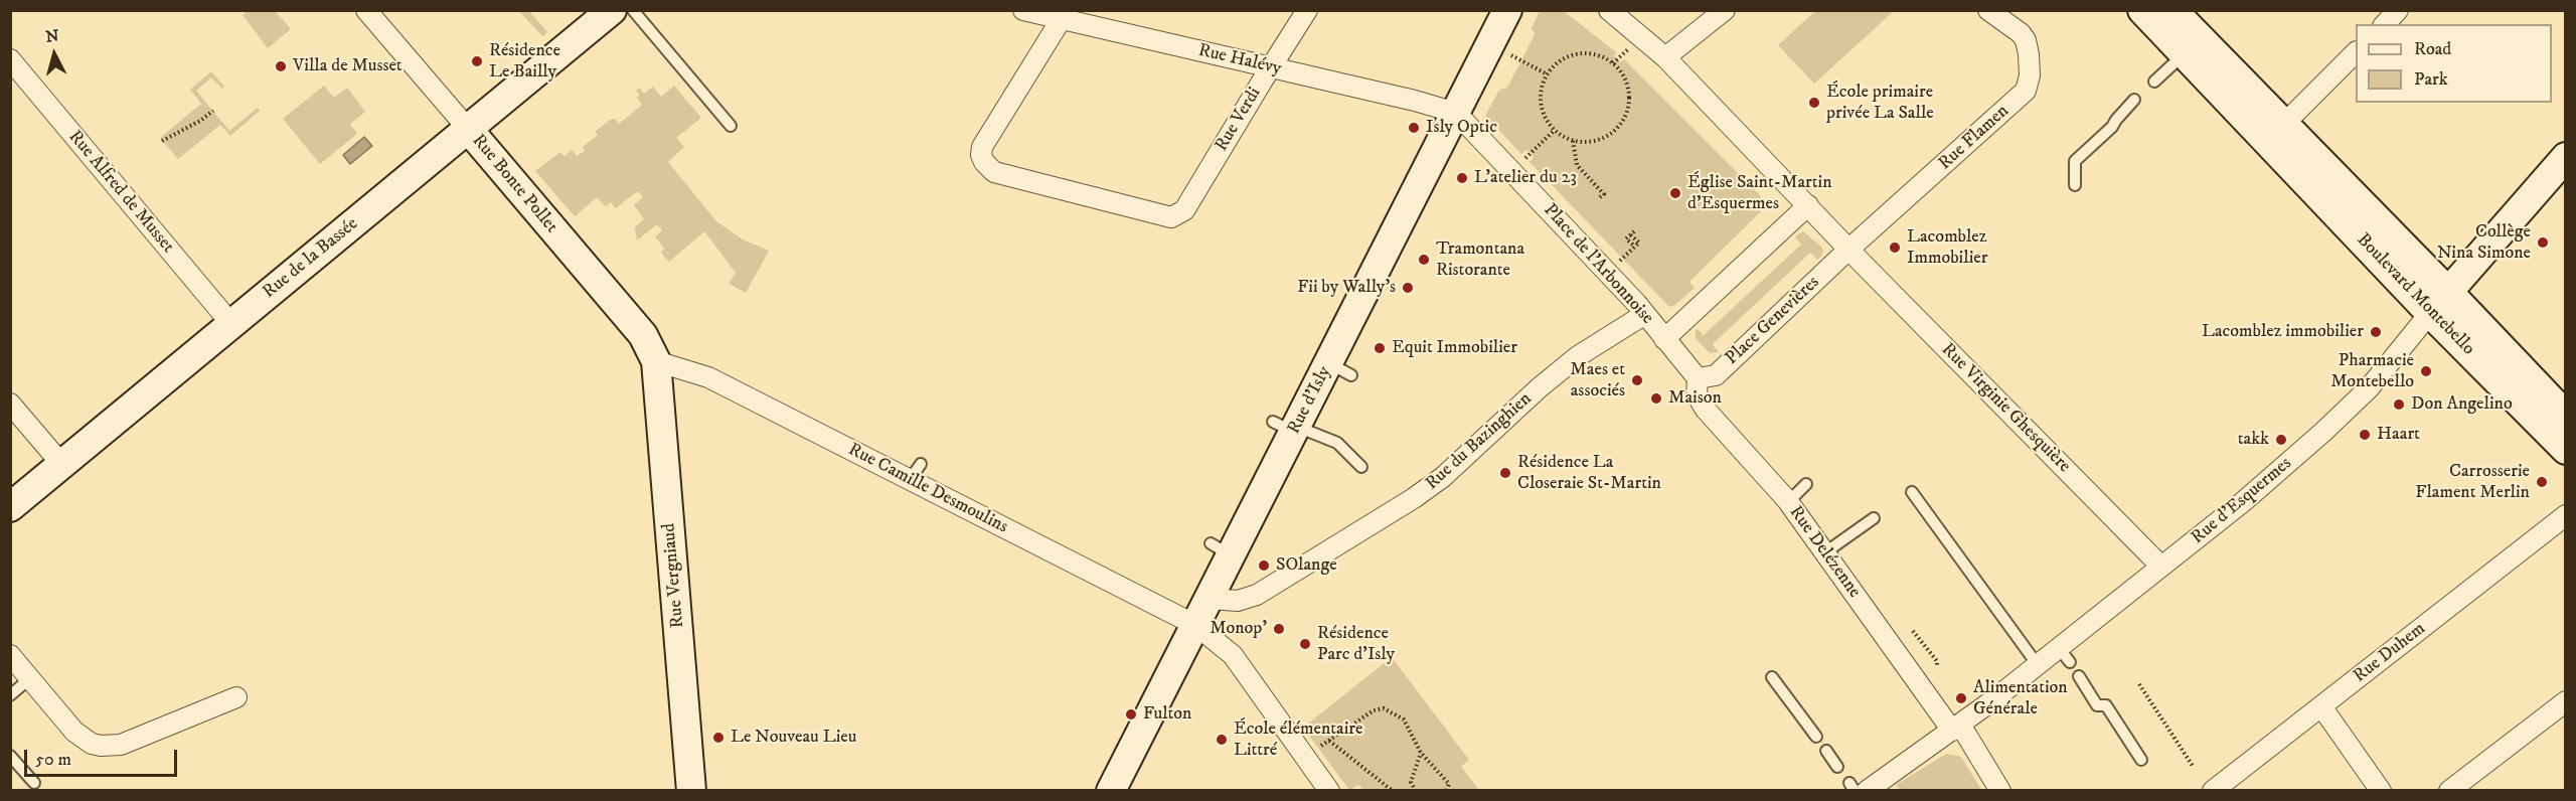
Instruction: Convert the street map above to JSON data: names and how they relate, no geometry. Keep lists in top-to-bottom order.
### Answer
{
  "streets": {
    "street": [
      "Rue Halévy",
      "Rue Verdi",
      "Rue Flamen",
      "Rue Bonte Pollet",
      "Rue Alfred de Musset",
      "Rue de la Bassée",
      "Place de l'Arbonnoise",
      "Boulevard Montebello",
      "Place Genevières",
      "Rue d'Isly",
      "Rue Virginie Ghesquière",
      "Rue du Bazinghien",
      "Rue Camille Desmoulins",
      "Rue d'Esquermes",
      "Rue Delézenne",
      "Rue Vergniaud",
      "Rue Duhem"
    ]
  },
  "crossings": [
    ["Rue Halévy", "Rue Verdi"],
    ["Rue Halévy", "Place de l'Arbonnoise"],
    ["Rue Halévy", "Rue d'Isly"],
    ["Rue Flamen", "Place Genevières"],
    ["Rue Flamen", "Rue Virginie Ghesquière"],
    ["Rue Bonte Pollet", "Rue de la Bassée"],
    ["Rue Bonte Pollet", "Rue Camille Desmoulins"],
    ["Rue Bonte Pollet", "Rue Vergniaud"],
    ["Rue Alfred de Musset", "Rue de la Bassée"],
    ["Place de l'Arbonnoise", "Rue d'Isly"],
    ["Place de l'Arbonnoise", "Rue du Bazinghien"],
    ["Boulevard Montebello", "Rue d'Esquermes"],
    ["Place Genevières", "Rue Virginie Ghesquière"],
    ["Place Genevières", "Rue Delézenne"],
    ["Rue d'Isly", "Rue du Bazinghien"],
    ["Rue d'Isly", "Rue Camille Desmoulins"],
    ["Rue Virginie Ghesquière", "Rue d'Esquermes"],
    ["Rue Camille Desmoulins", "Rue Vergniaud"],
    ["Rue d'Esquermes", "Rue Delézenne"]
  ],
  "places": [
    "Résidence Le Bailly",
    "Villa de Musset",
    "École primaire privée La Salle",
    "Isly Optic",
    "L'atelier du 23",
    "Église Saint-Martin d'Esquermes",
    "Collège Nina Simone",
    "Lacomblez Immobilier",
    "Tramontana Ristorante",
    "Fii by Wally's",
    "Lacomblez immobilier",
    "Equit Immobilier",
    "Pharmacie Montebello",
    "Maes et associés",
    "Maison",
    "Don Angelino",
    "Haart",
    "takk",
    "Résidence La Closeraie St-Martin",
    "Carrosserie Flament Merlin",
    "SOlange",
    "Monop'",
    "Résidence Parc d'Isly",
    "Alimentation Générale",
    "Fulton",
    "Le Nouveau Lieu",
    "École élémentaire Littré"
  ],
  "legend": ["Road", "Park"],
  "scale_bar": "50 m",
  "north": "top"
}
